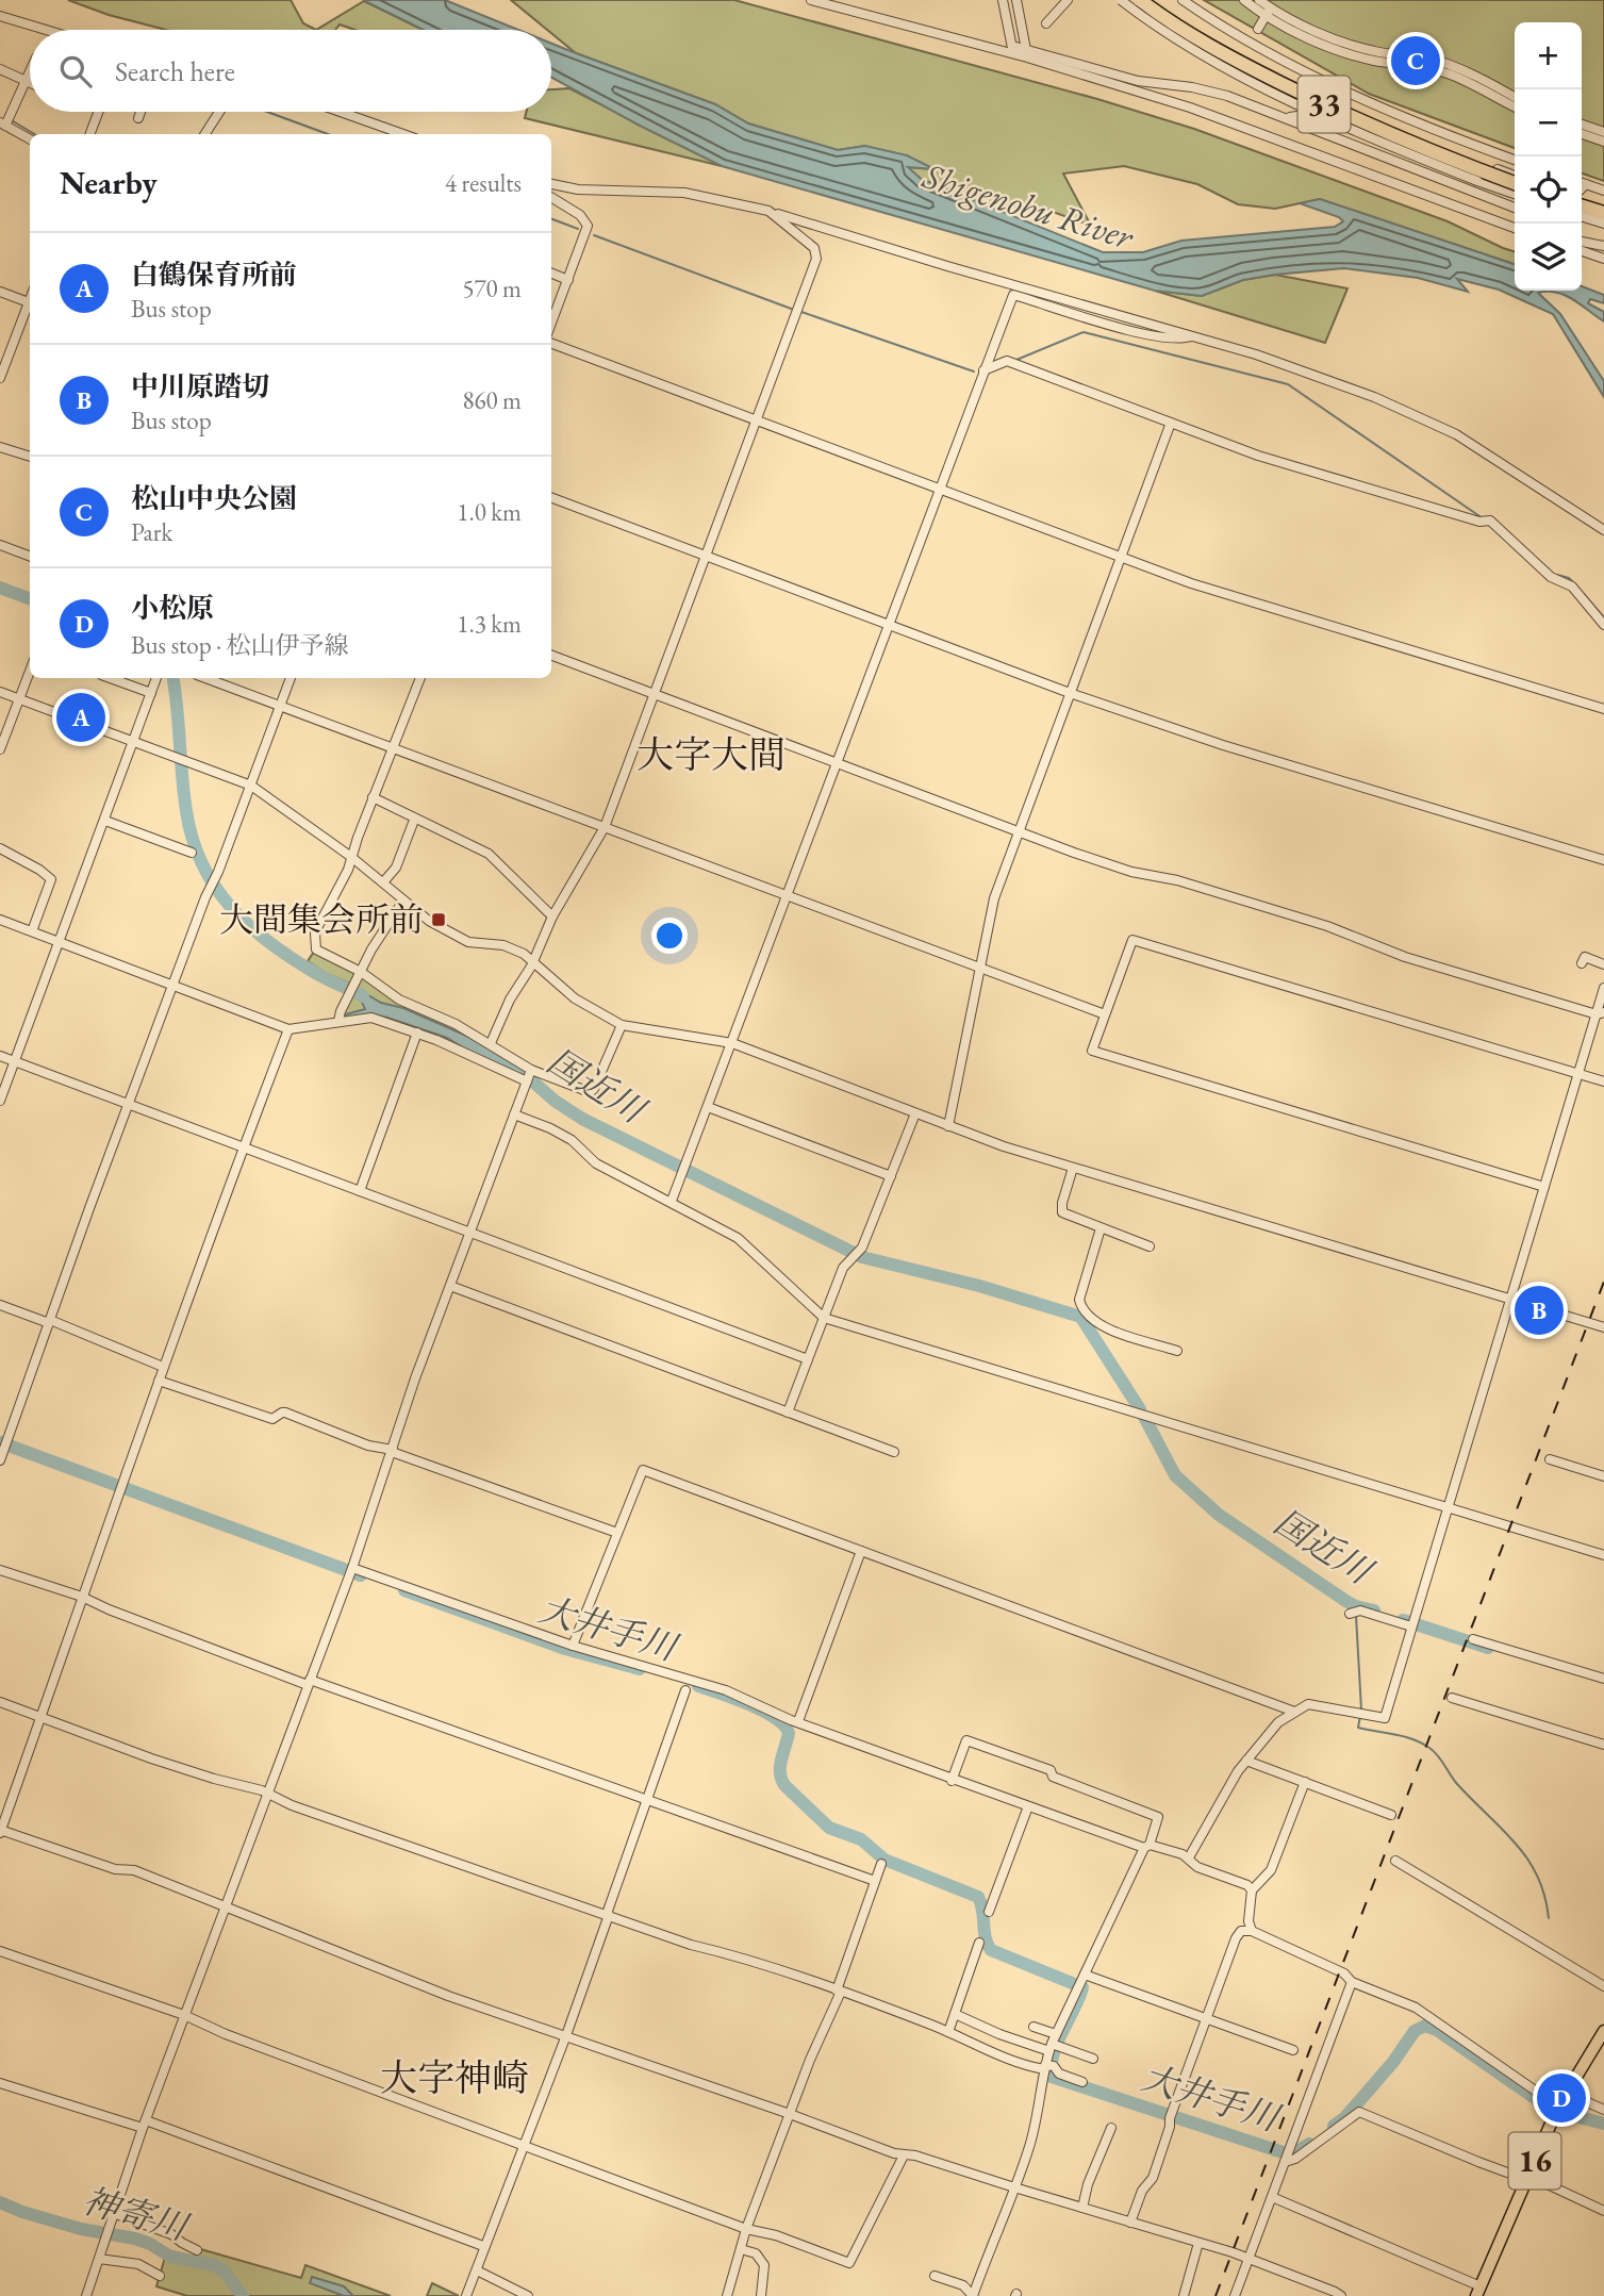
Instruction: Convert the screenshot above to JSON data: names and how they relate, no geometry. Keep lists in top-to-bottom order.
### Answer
{
  "streets": {
    "highway": ["33"],
    "main road": ["16"]
  },
  "districts": ["大字大間", "大字神崎"],
  "water": [
    "Shigenobu River",
    "国近川",
    "大井手川",
    "神寄川"
  ],
  "places": {
    "transit": ["大間集会所前"]
  },
  "page": {
    "map_buttons": ["+", "−"],
    "search": "Search here",
    "pins": [
      "C",
      "A",
      "B",
      "D"
    ],
    "heading": ["Nearby", "4 results"],
    "list": [
      {
        "mark": "A",
        "name": "白鶴保育所前",
        "note": "Bus stop",
        "value": "570 m"
      },
      {
        "mark": "B",
        "name": "中川原踏切",
        "note": "Bus stop",
        "value": "860 m"
      },
      {
        "mark": "C",
        "name": "松山中央公園",
        "note": "Park",
        "value": "1.0 km"
      },
      {
        "mark": "D",
        "name": "小松原",
        "note": "Bus stop · 松山伊予線",
        "value": "1.3 km"
      }
    ]
  }
}
